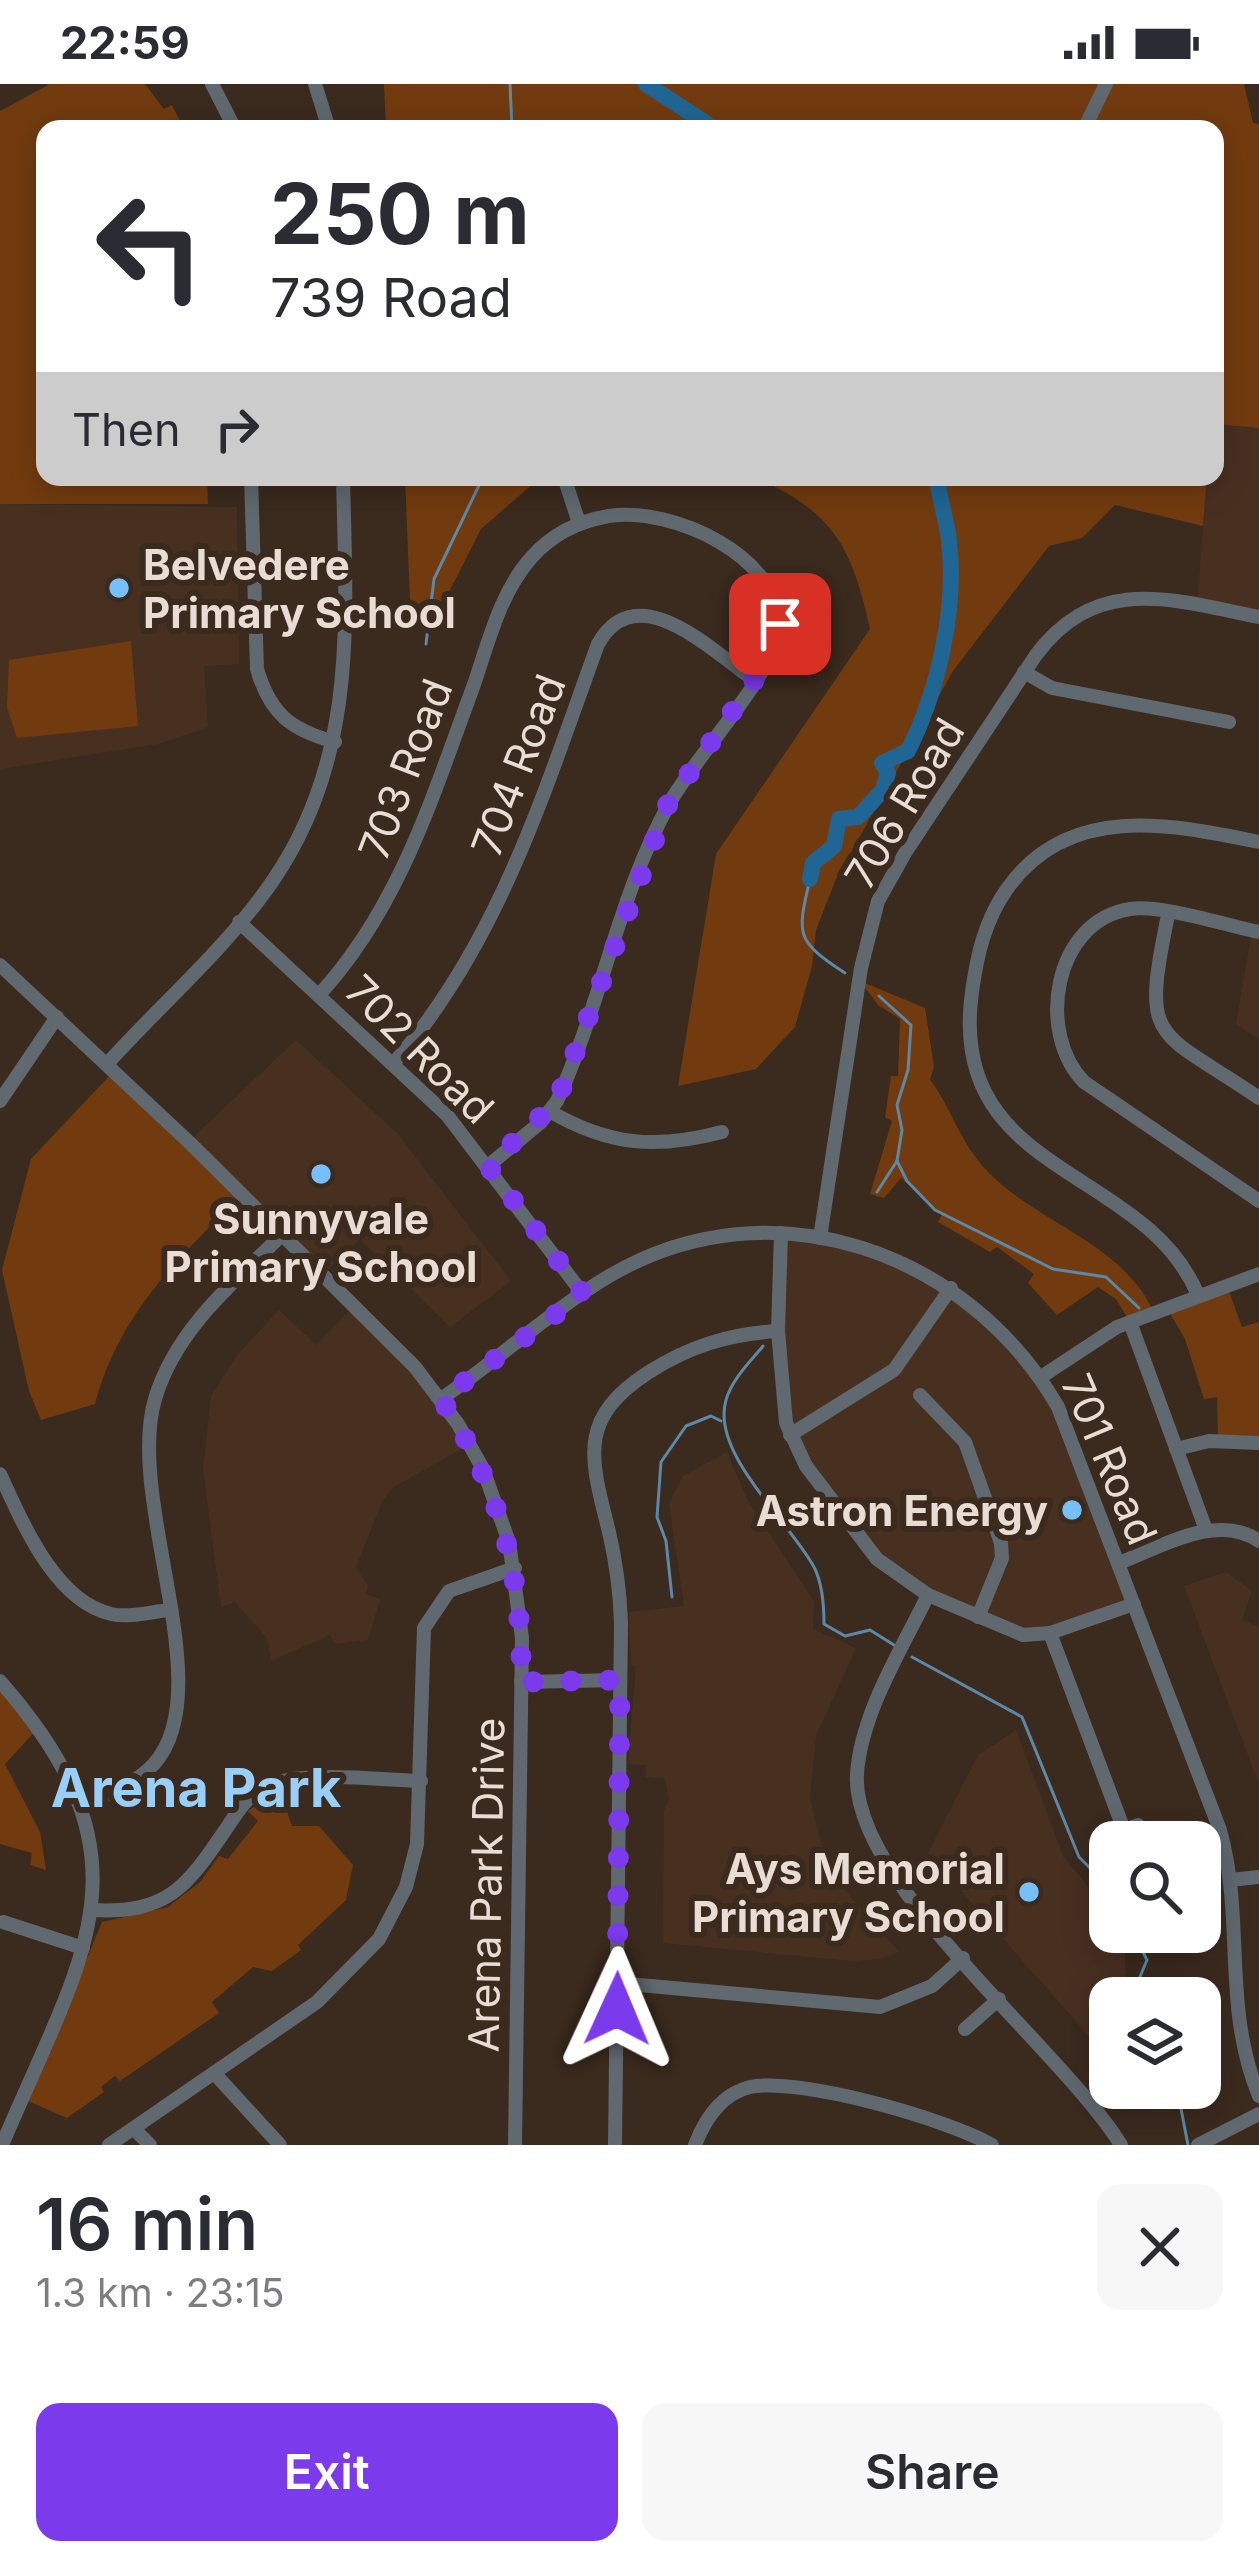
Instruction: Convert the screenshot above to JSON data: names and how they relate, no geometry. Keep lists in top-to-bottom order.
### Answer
{
  "streets": {
    "street": [
      "704 Road",
      "703 Road",
      "706 Road",
      "702 Road",
      "701 Road",
      "Arena Park Drive"
    ]
  },
  "crossings": [
    ["704 Road", "703 Road"],
    ["704 Road", "702 Road"],
    ["703 Road", "702 Road"],
    ["706 Road", "701 Road"],
    ["702 Road", "701 Road"],
    ["701 Road", "Arena Park Drive"]
  ],
  "districts": ["Arena Park"],
  "places": [
    "Belvedere Primary School",
    "Sunnyvale Primary School",
    "Astron Energy",
    "Ays Memorial Primary School"
  ],
  "page": {
    "status": "22:59",
    "turn": ["250 m", "739 Road"],
    "then": "Then",
    "heading": ["16 min", "1.3 km · 23:15"],
    "buttons": ["Exit", "Share"]
  }
}
